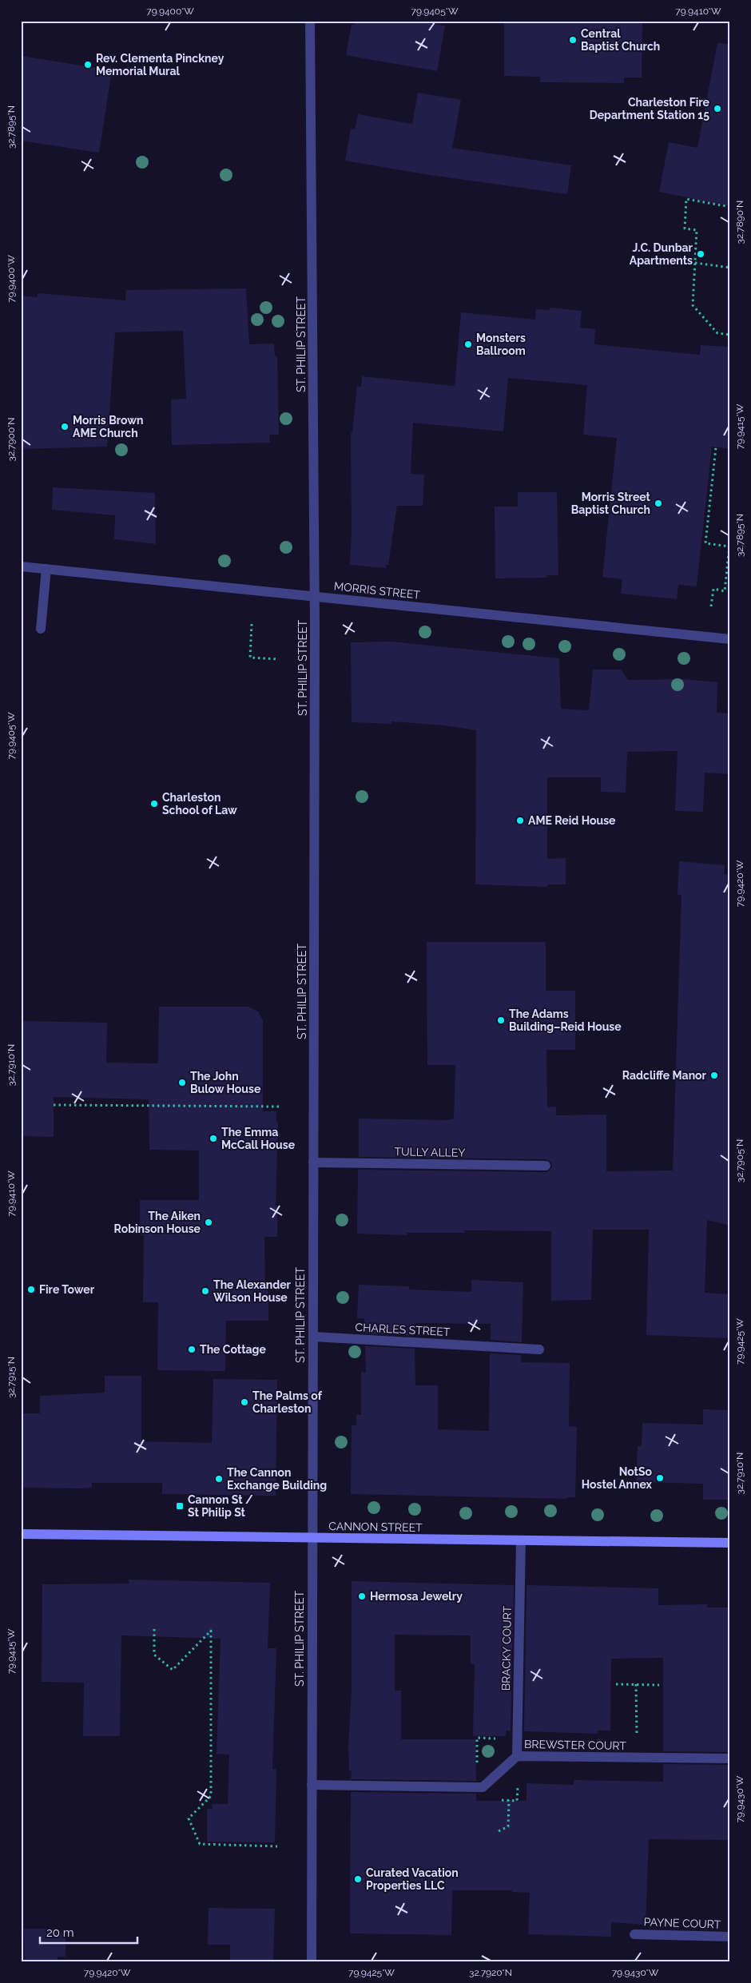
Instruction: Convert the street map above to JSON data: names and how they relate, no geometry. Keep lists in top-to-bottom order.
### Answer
{
  "streets": {
    "main road": ["CANNON STREET"],
    "street": [
      "ST. PHILIP STREET",
      "MORRIS STREET",
      "TULLY ALLEY",
      "CHARLES STREET",
      "BRACKY COURT",
      "BREWSTER COURT",
      "PAYNE COURT"
    ]
  },
  "crossings": [
    ["ST. PHILIP STREET", "MORRIS STREET"],
    ["ST. PHILIP STREET", "TULLY ALLEY"],
    ["ST. PHILIP STREET", "CHARLES STREET"],
    ["ST. PHILIP STREET", "CANNON STREET"],
    ["ST. PHILIP STREET", "BREWSTER COURT"],
    ["CANNON STREET", "BRACKY COURT"],
    ["BRACKY COURT", "BREWSTER COURT"]
  ],
  "places": {
    "other": [
      "Central Baptist Church",
      "Rev. Clementa Pinckney Memorial Mural",
      "Charleston Fire Department Station 15",
      "J.C. Dunbar Apartments",
      "Monsters Ballroom",
      "Morris Brown AME Church",
      "Morris Street Baptist Church",
      "Charleston School of Law",
      "AME Reid House",
      "The Adams Building–Reid House",
      "Radcliffe Manor",
      "The John Bulow House",
      "The Emma McCall House",
      "The Aiken Robinson House",
      "Fire Tower",
      "The Alexander Wilson House",
      "The Cottage",
      "The Palms of Charleston",
      "NotSo Hostel Annex",
      "The Cannon Exchange Building",
      "Hermosa Jewelry",
      "Curated Vacation Properties LLC"
    ],
    "transit": ["Cannon St / St Philip St"]
  },
  "scale_bar": "20 m",
  "coordinates": [
    "79.9400°W",
    "79.9405°W",
    "79.9410°W",
    "32.7895°N",
    "32.7890°N",
    "79.9415°W",
    "32.7900°N",
    "79.9420°W",
    "32.7910°N",
    "32.7905°N",
    "79.9425°W",
    "32.7915°N",
    "79.9430°W",
    "32.7920°N"
  ]
}
